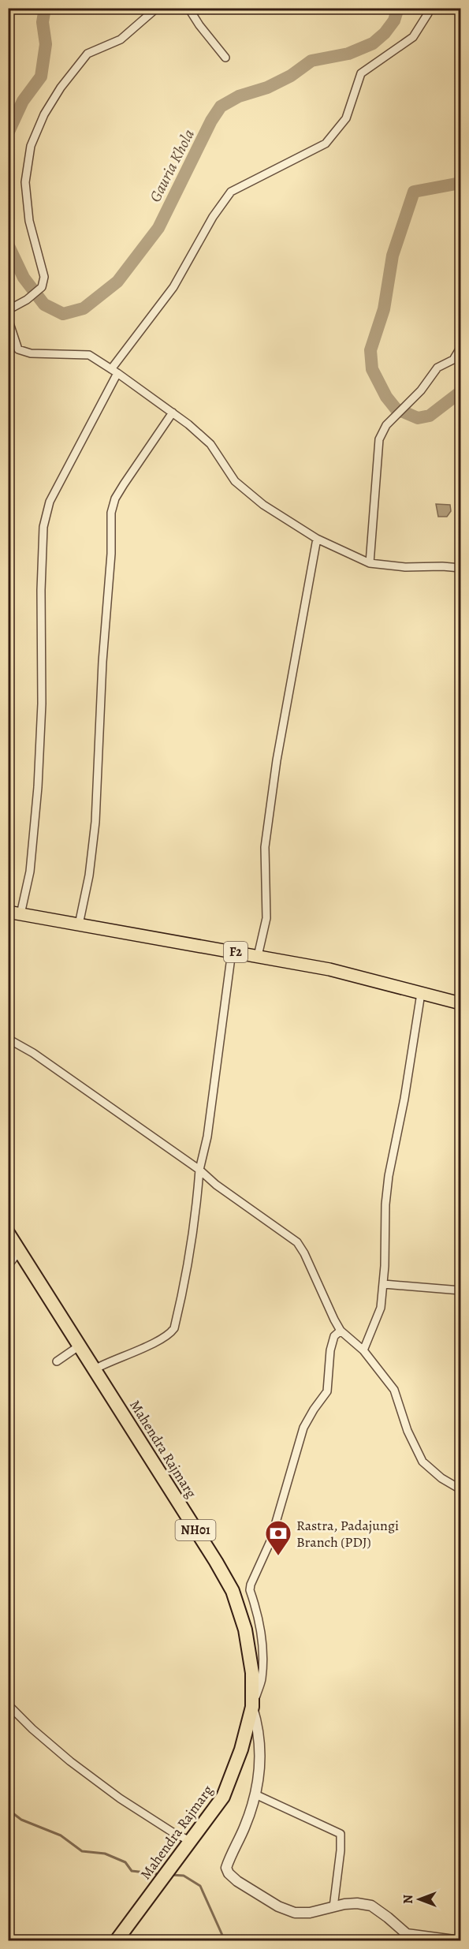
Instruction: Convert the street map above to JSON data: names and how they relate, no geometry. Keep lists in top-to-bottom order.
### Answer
{
  "streets": {
    "highway": ["Mahendra Rajmarg", "NH01"],
    "main road": ["F2"]
  },
  "water": ["Gauria Khola"],
  "places": {
    "bank": ["Rastra, Padajungi Branch (PDJ)"]
  },
  "north": "left"
}
